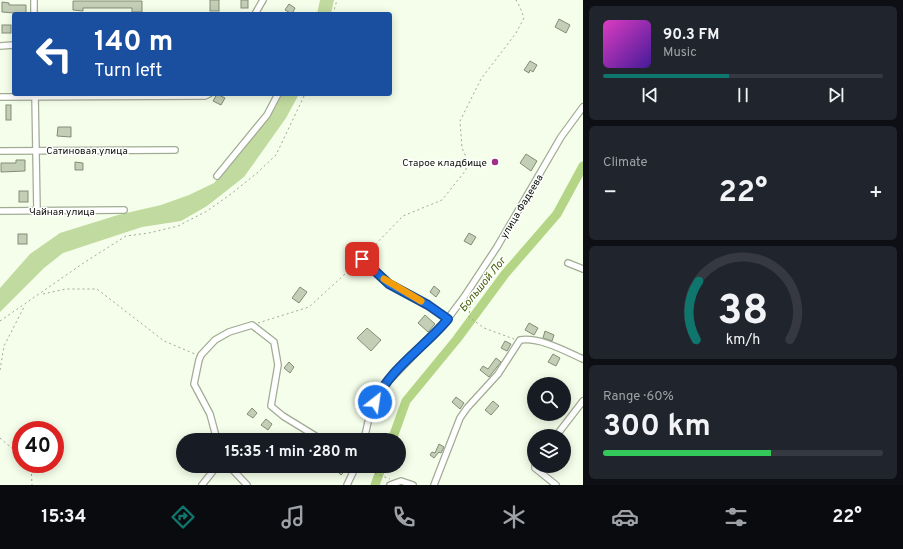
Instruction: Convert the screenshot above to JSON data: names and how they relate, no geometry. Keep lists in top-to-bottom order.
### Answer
{
  "streets": {
    "street": ["Сатиновая улица", "улица Фадеева", "Чайная улица"]
  },
  "water": ["Большой Лог"],
  "places": ["Старое кладбище"],
  "page": {
    "turn": ["140 m", "Turn left"],
    "song": ["90.3 FM", "Music"],
    "tile": [
      "Climate",
      ["Range · 60%", "300 km"]
    ],
    "heat": ["−", "22°", "+"],
    "limit": "40",
    "trip": "15:35 · 1 min · 280 m",
    "tabs": ["15:34", "22°"],
    "gauge": ["38", "km/h"]
  }
}
